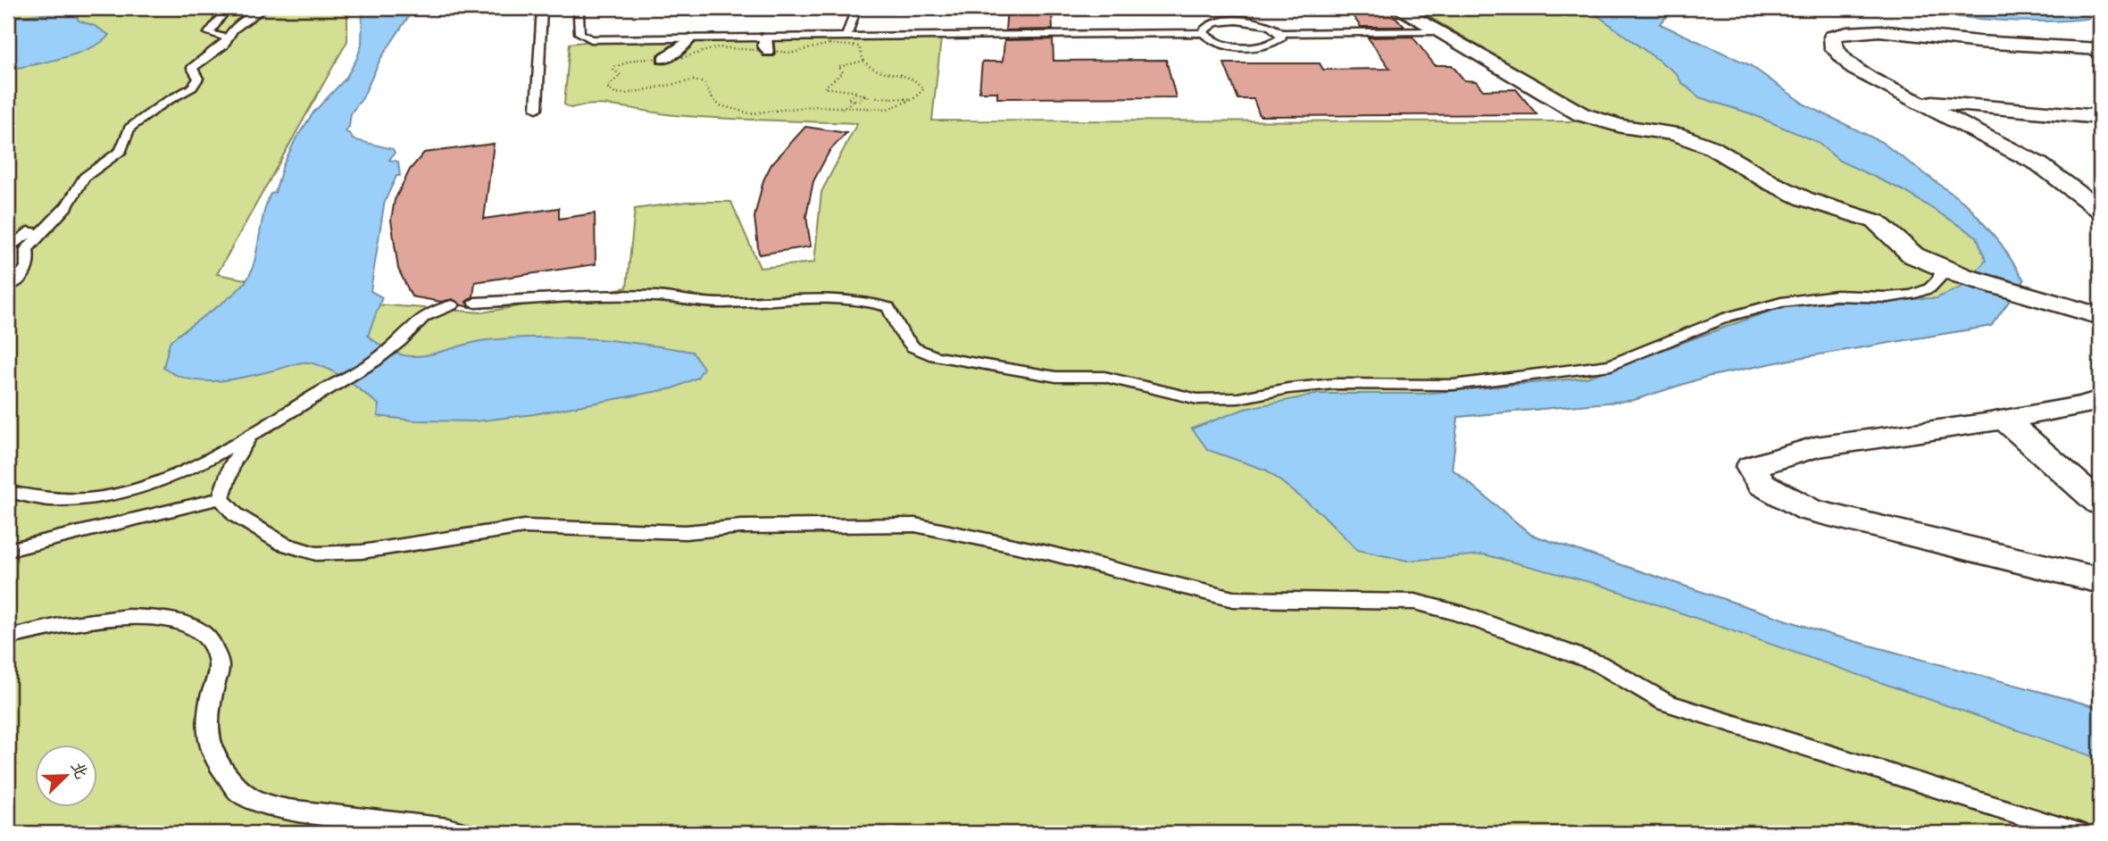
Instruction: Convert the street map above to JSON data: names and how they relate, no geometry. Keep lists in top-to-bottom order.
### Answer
{
  "north": "top right"
}
